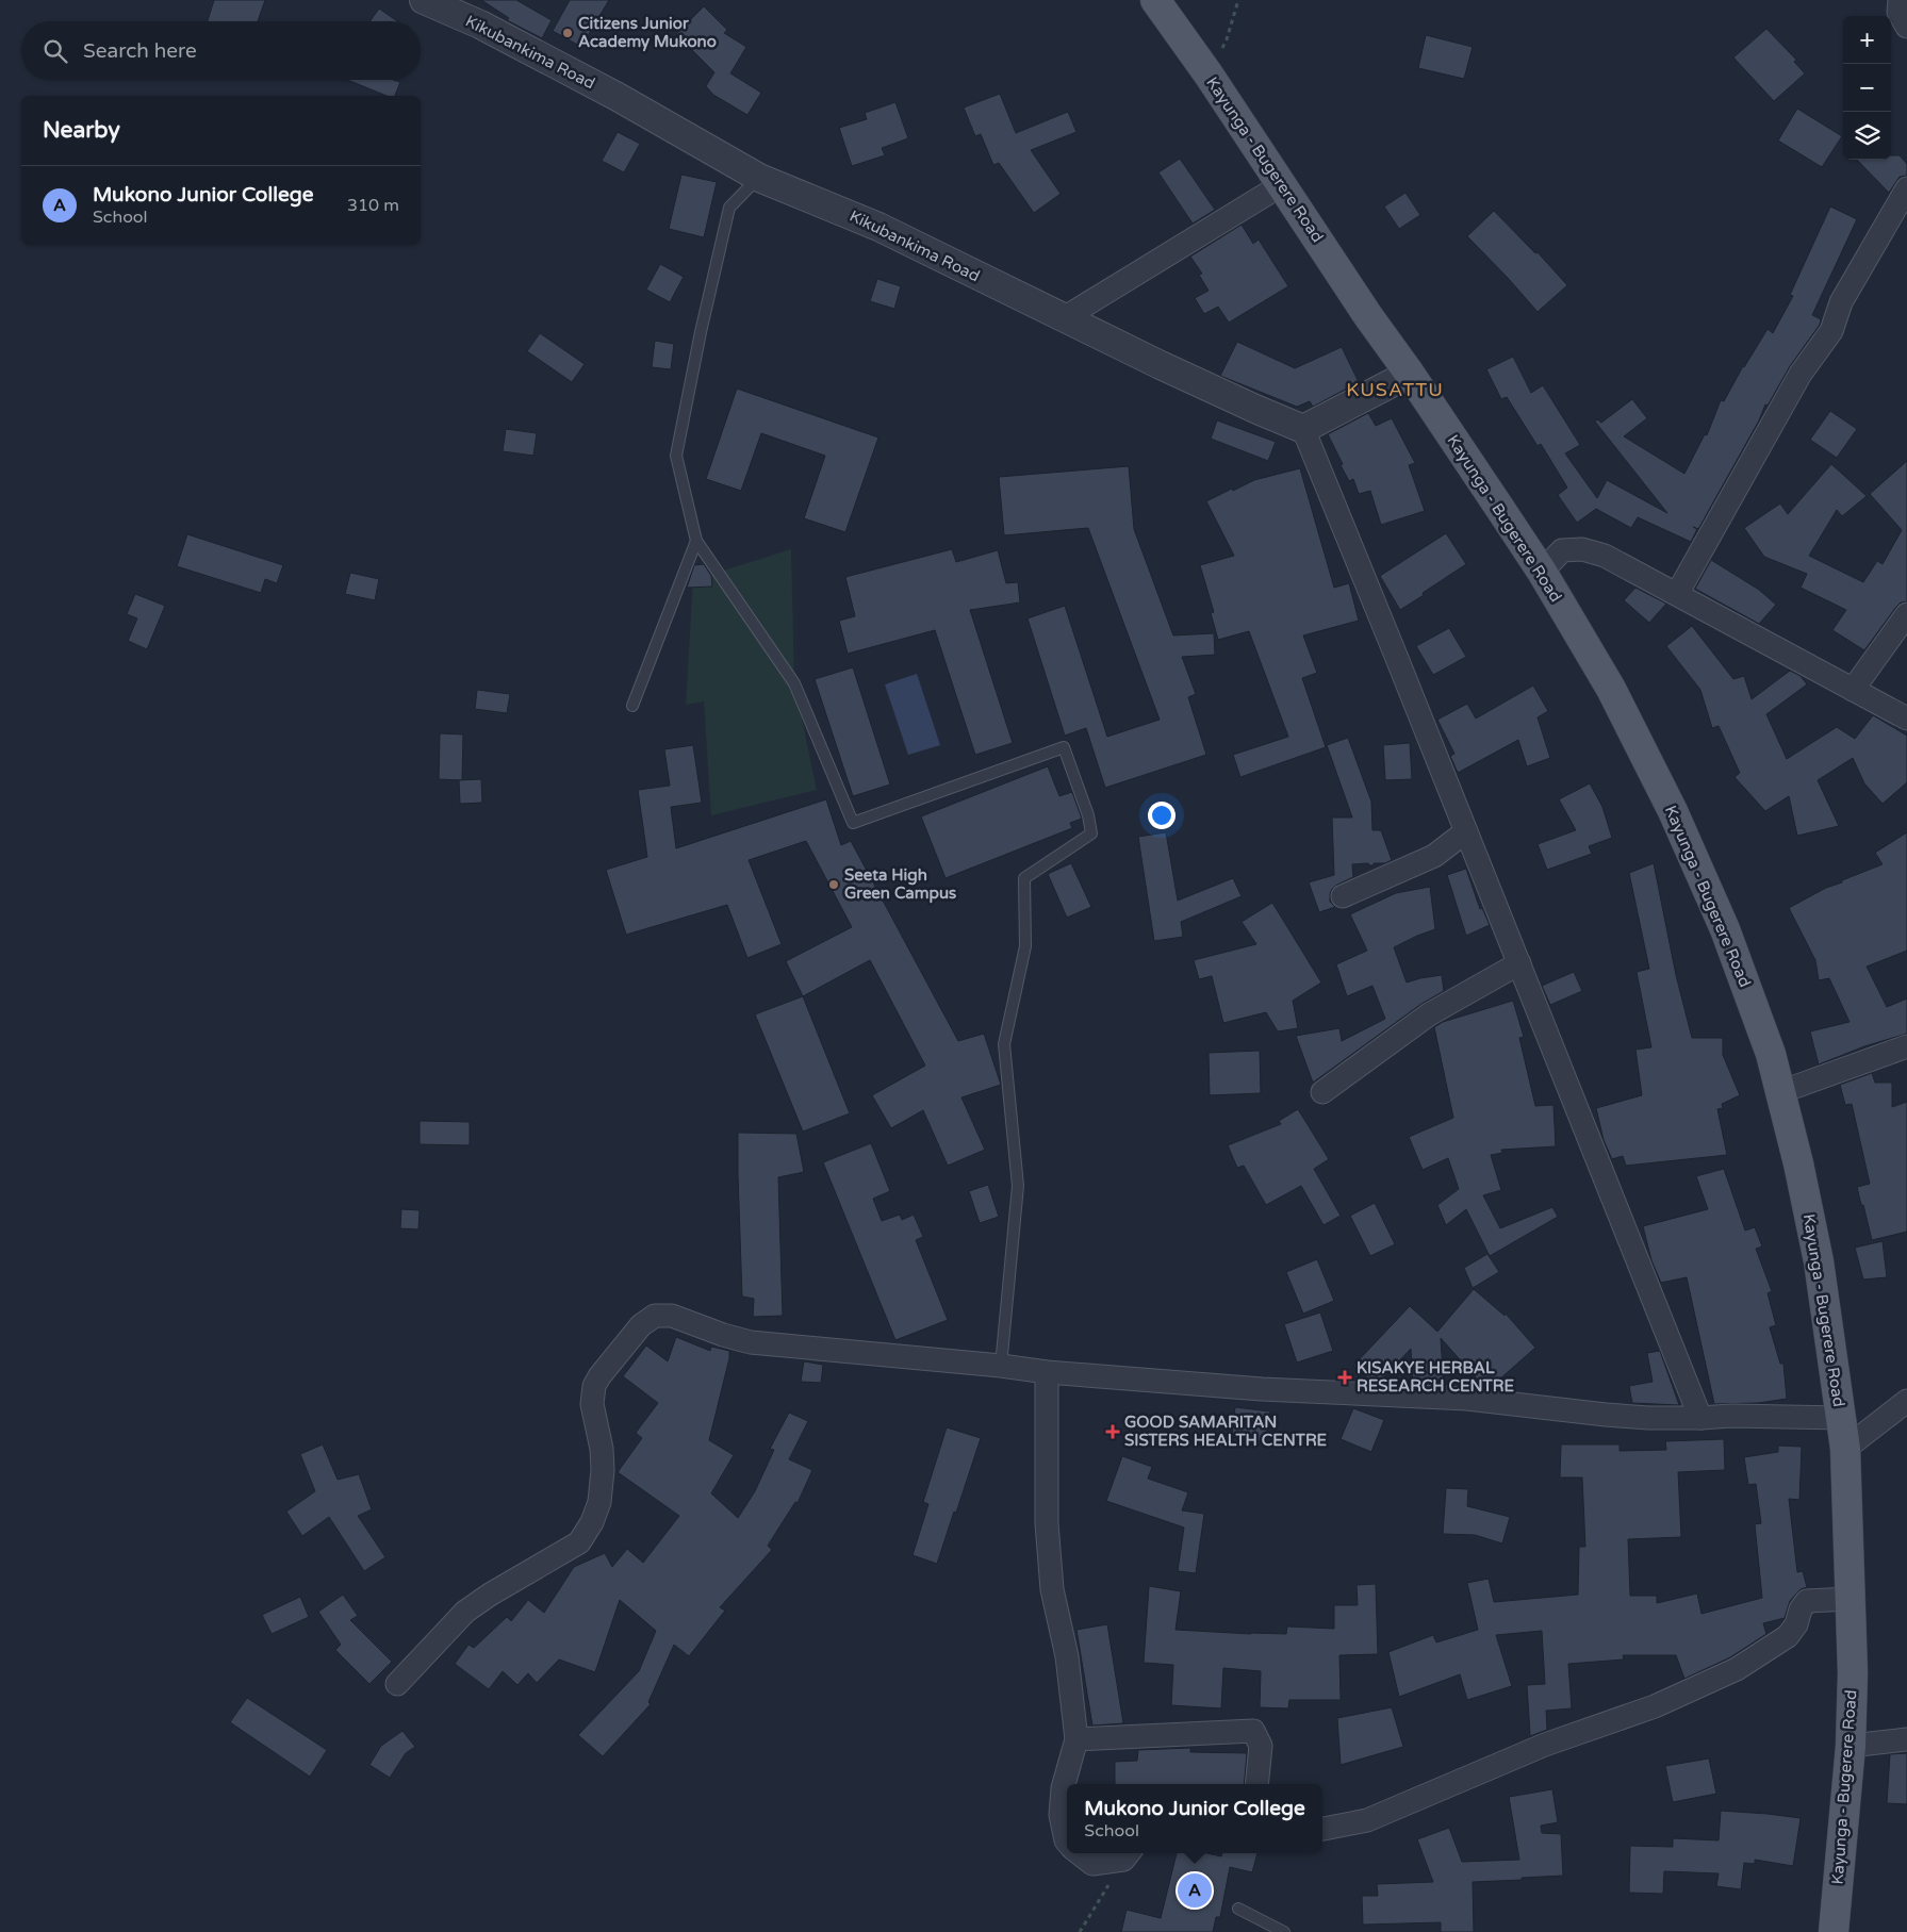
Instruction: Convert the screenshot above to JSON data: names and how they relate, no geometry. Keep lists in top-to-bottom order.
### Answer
{
  "streets": {
    "main road": ["Kayunga - Bugerere Road"],
    "street": ["Kikubankima Road"]
  },
  "districts": ["KUSATTU"],
  "places": {
    "other": ["Citizens Junior Academy Mukono", "Seeta High Green Campus"],
    "health": ["KISAKYE HERBAL RESEARCH CENTRE", "GOOD SAMARITAN SISTERS HEALTH CENTRE"]
  },
  "page": {
    "map_buttons": ["+", "−"],
    "search": "Search here",
    "heading": "Nearby",
    "list": [
      {
        "mark": "A",
        "name": "Mukono Junior College",
        "note": "School",
        "value": "310 m"
      }
    ],
    "popup": ["Mukono Junior College", "School"],
    "pins": "A"
  }
}
